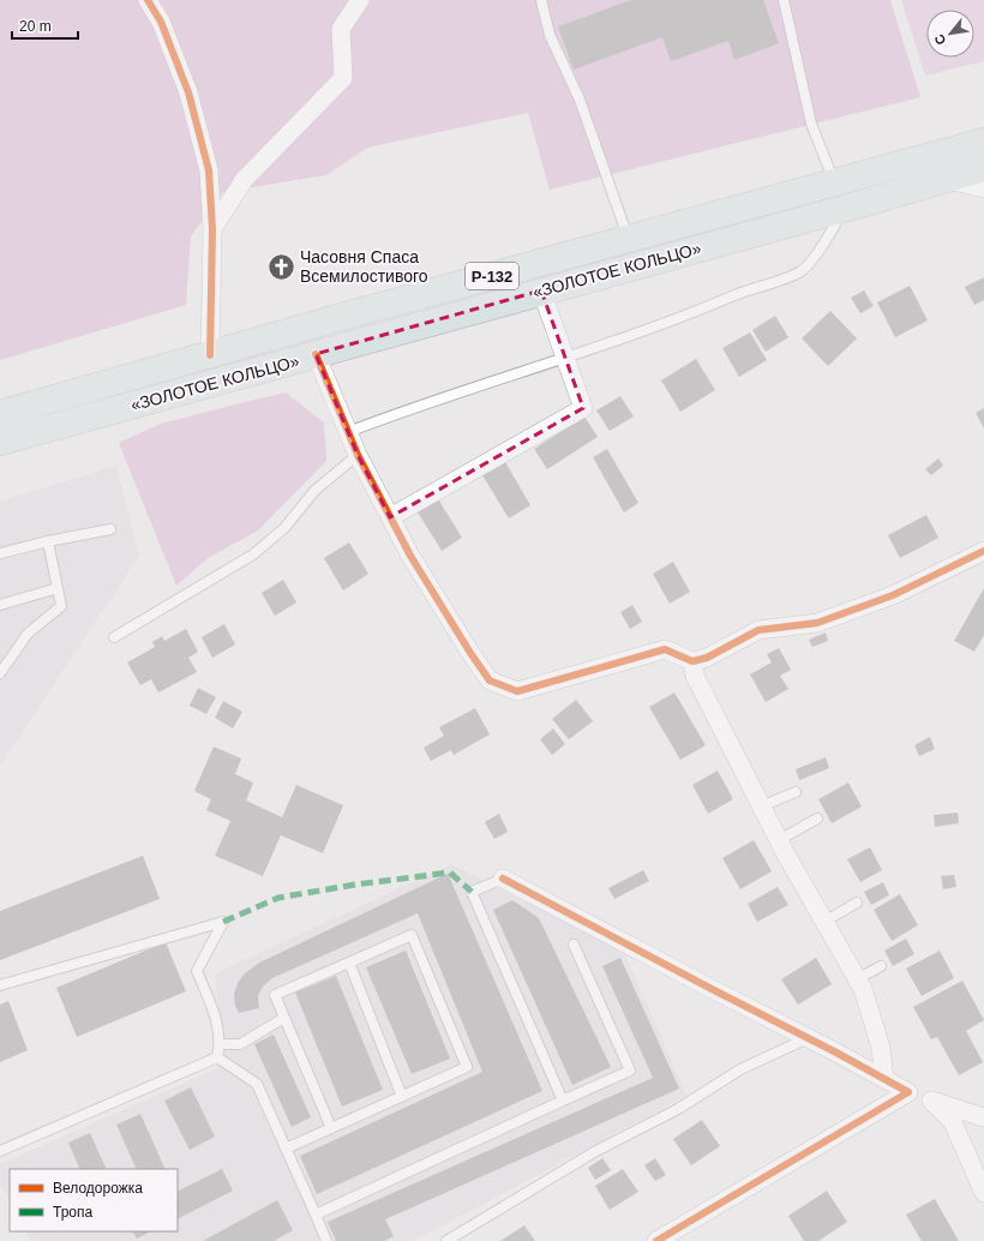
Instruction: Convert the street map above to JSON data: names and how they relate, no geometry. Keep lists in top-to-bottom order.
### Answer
{
  "streets": {
    "highway": ["«ЗОЛОТОЕ КОЛЬЦО»", "Р-132"]
  },
  "places": {
    "church": ["Часовня Спаса Всемилостивого"]
  },
  "legend": ["Велодорожка", "Тропа"],
  "scale_bar": "20 m",
  "north": "bottom left"
}
